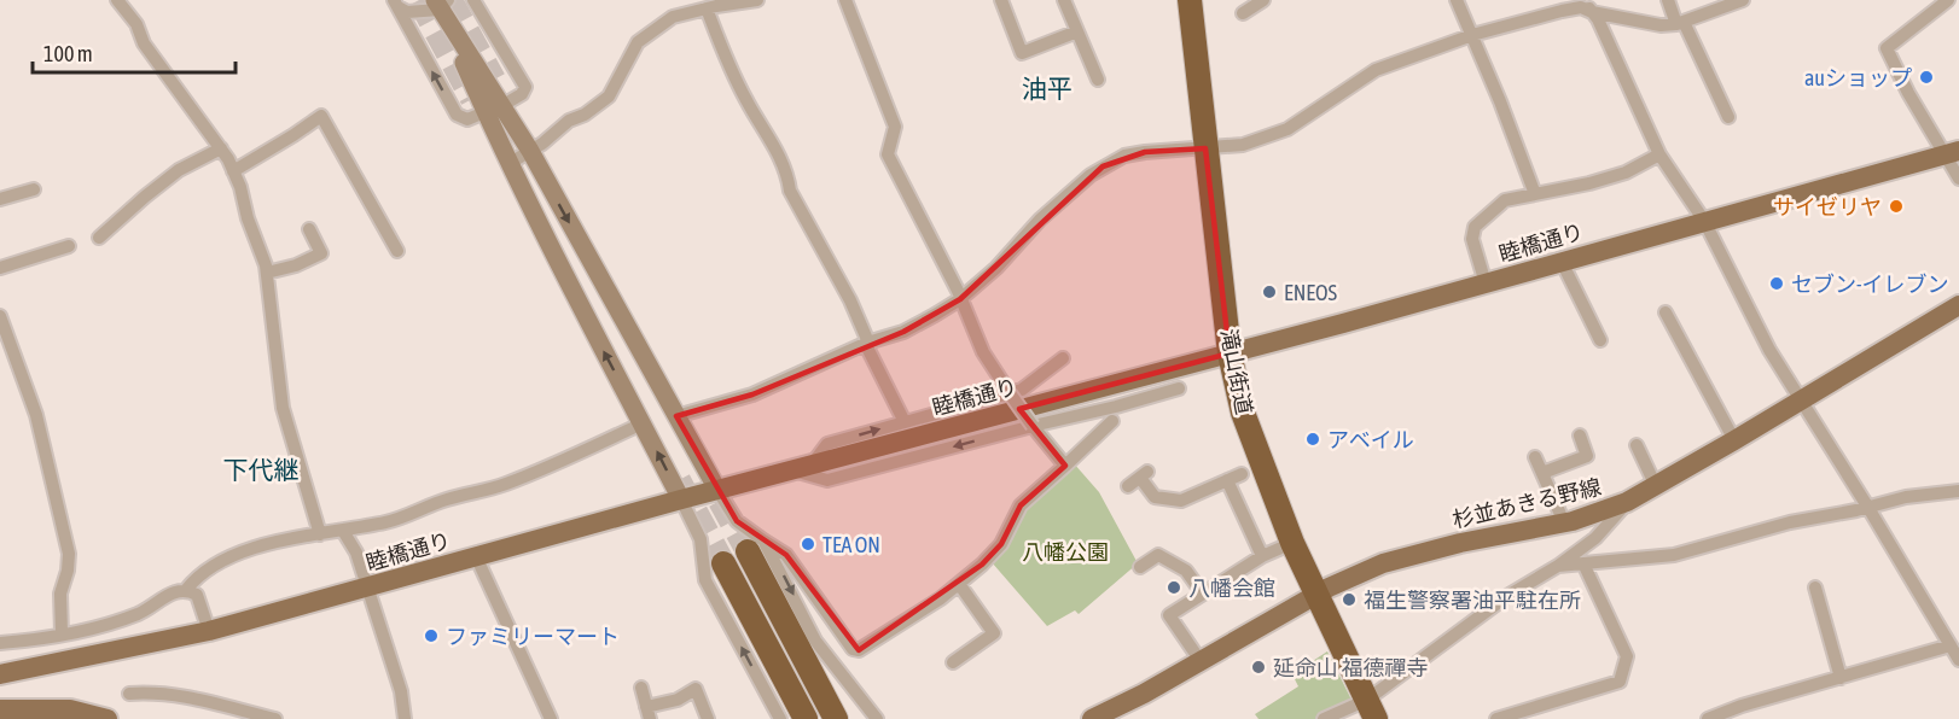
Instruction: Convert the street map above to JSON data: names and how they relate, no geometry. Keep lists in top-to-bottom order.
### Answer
{
  "streets": {
    "highway": ["滝山街道"],
    "main road": ["睦橋通り", "杉並あきる野線"]
  },
  "crossings": [
    ["睦橋通り", "滝山街道"],
    ["滝山街道", "杉並あきる野線"]
  ],
  "districts": ["油平", "下代継"],
  "parks": ["八幡公園"],
  "places": [
    "auショップ",
    "サイゼリヤ",
    "セブン-イレブン",
    "ENEOS",
    "アベイル",
    "TEA ON",
    "八幡会館",
    "福生警察署油平駐在所",
    "ファミリーマート",
    "延命山 福德禪寺"
  ],
  "scale_bar": "100 m"
}
